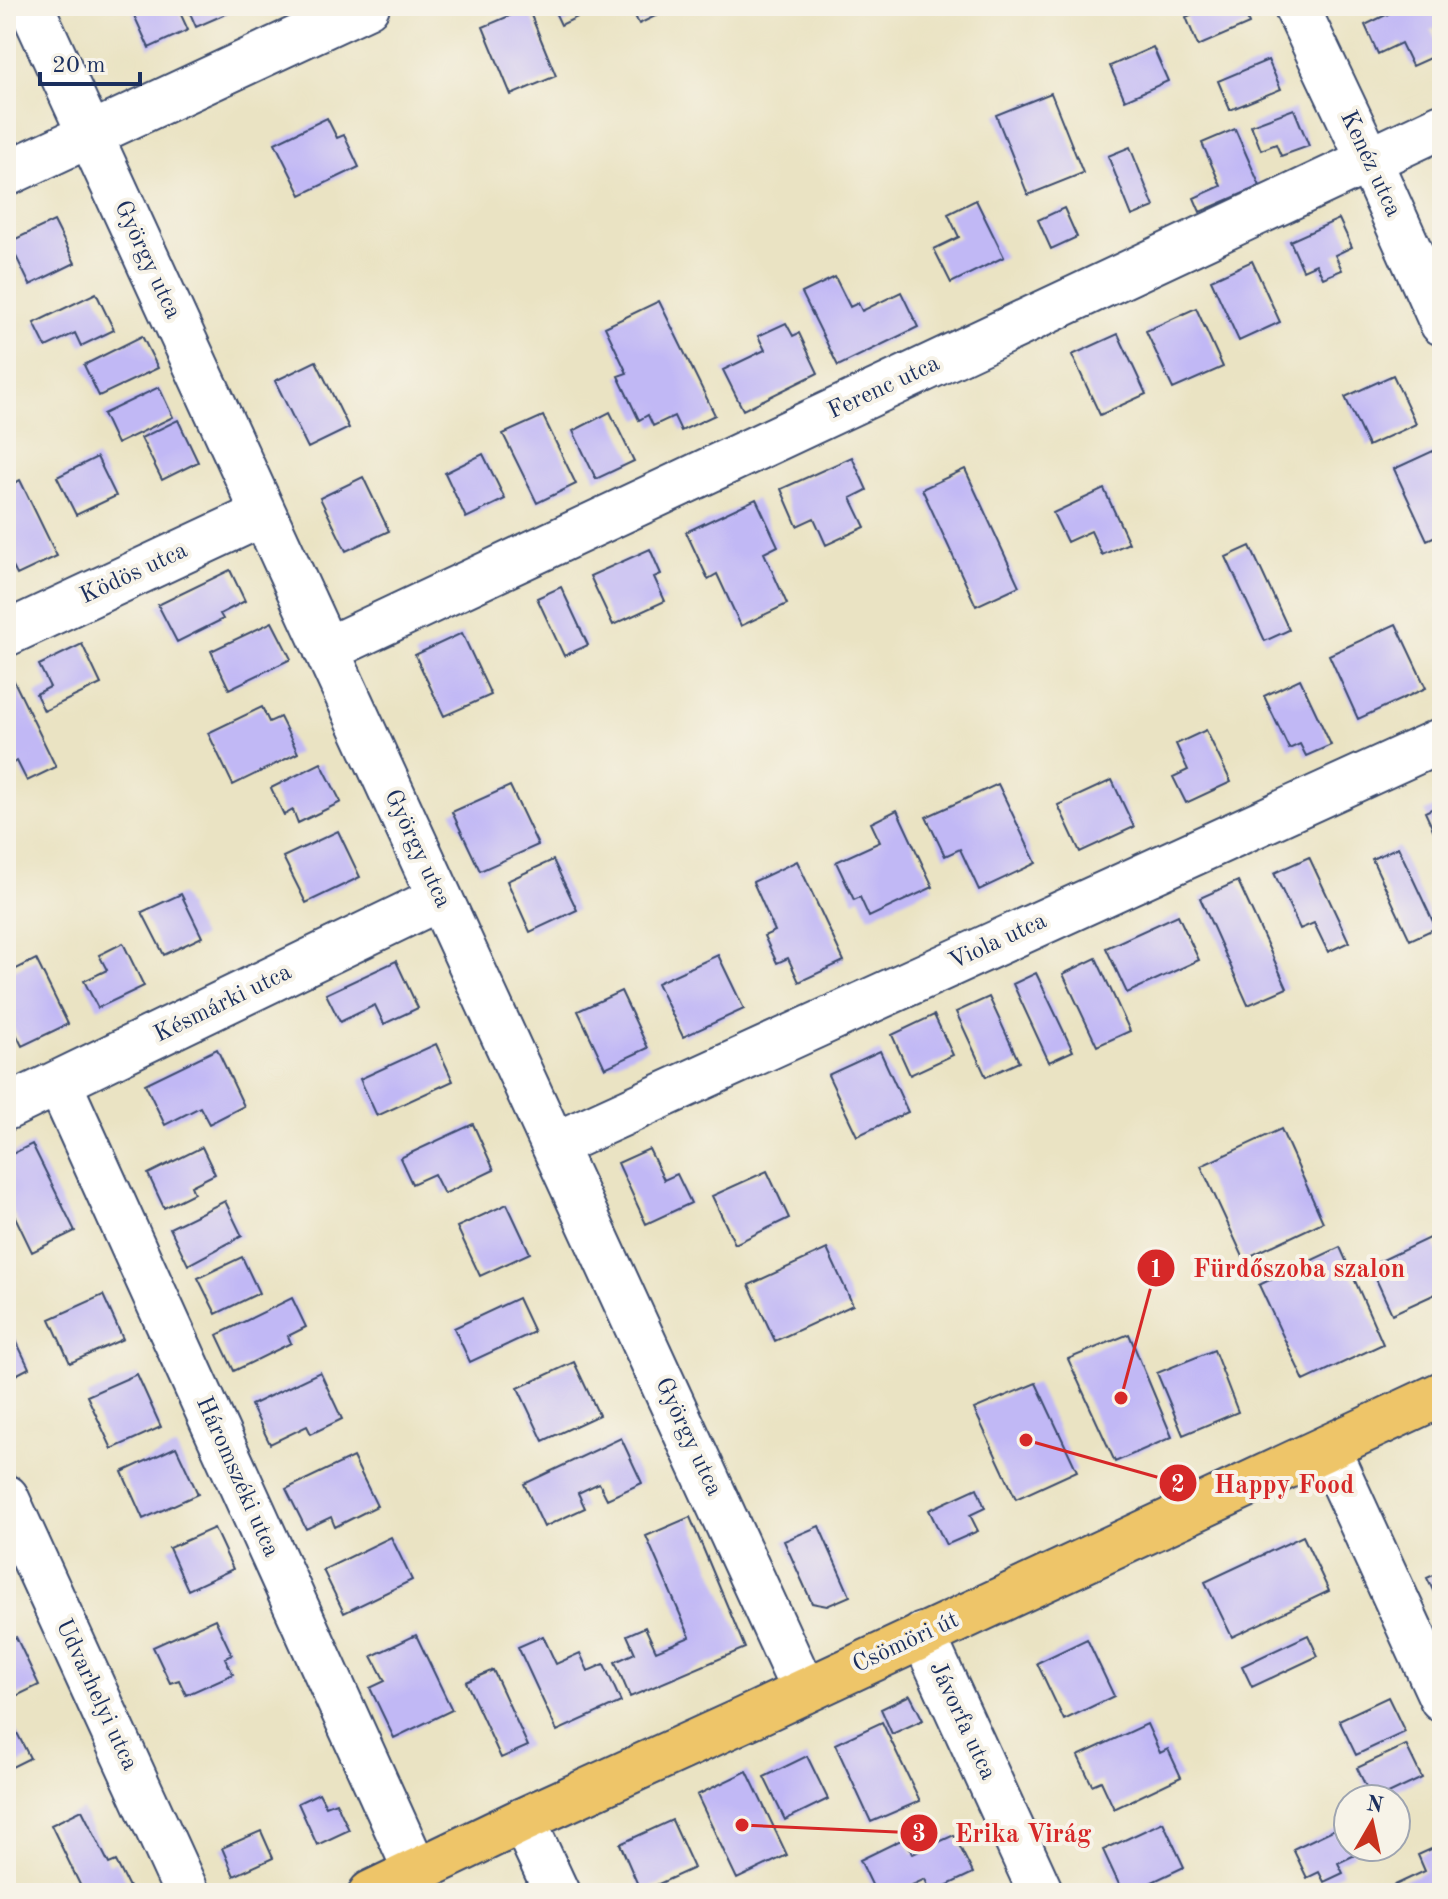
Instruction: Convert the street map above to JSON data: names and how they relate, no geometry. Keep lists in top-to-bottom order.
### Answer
{
  "streets": {
    "main road": ["Csömöri út"],
    "street": [
      "Kenéz utca",
      "György utca",
      "Ferenc utca",
      "Ködös utca",
      "Viola utca",
      "Késmárki utca",
      "Háromszéki utca",
      "Udvarhelyi utca",
      "Jávorfa utca"
    ]
  },
  "crossings": [
    ["Kenéz utca", "Ferenc utca"],
    ["György utca", "Ferenc utca"],
    ["György utca", "Ködös utca"],
    ["György utca", "Viola utca"],
    ["György utca", "Késmárki utca"],
    ["György utca", "Csömöri út"],
    ["Késmárki utca", "Háromszéki utca"],
    ["Háromszéki utca", "Csömöri út"],
    ["Csömöri út", "Jávorfa utca"]
  ],
  "places": ["Fürdőszoba szalon", "Happy Food", "Erika Virág"],
  "scale_bar": "20 m",
  "north": "top"
}
